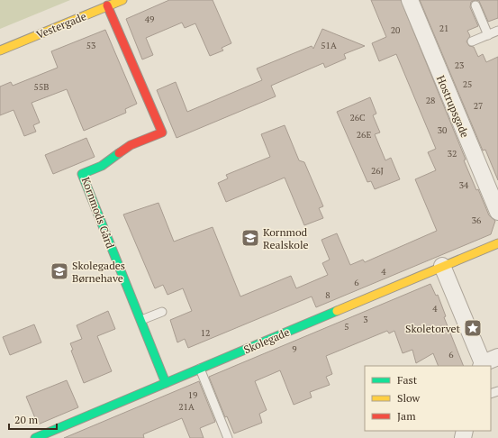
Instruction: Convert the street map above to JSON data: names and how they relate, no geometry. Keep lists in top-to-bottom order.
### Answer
{
  "streets": {
    "street": [
      "Vestergade",
      "Hostrupsgade",
      "Kornmods Gård",
      "Skolegade"
    ]
  },
  "crossings": [
    ["Vestergade", "Kornmods Gård"],
    ["Kornmods Gård", "Skolegade"]
  ],
  "places": {
    "school or university": ["Kornmod Realskole", "Skolegades Børnehave"],
    "place": ["Skoletorvet"]
  },
  "house_numbers": [
    "49",
    "21",
    "20",
    "53",
    "51A",
    "23",
    "25",
    "55B",
    "28",
    "27",
    "26C",
    "30",
    "26E",
    "32",
    "26J",
    "34",
    "36",
    "4",
    "6",
    "8",
    "4",
    "3",
    "5",
    "12",
    "9",
    "6",
    "19",
    "21A"
  ],
  "legend": ["Fast", "Slow", "Jam"],
  "scale_bar": "20 m"
}
